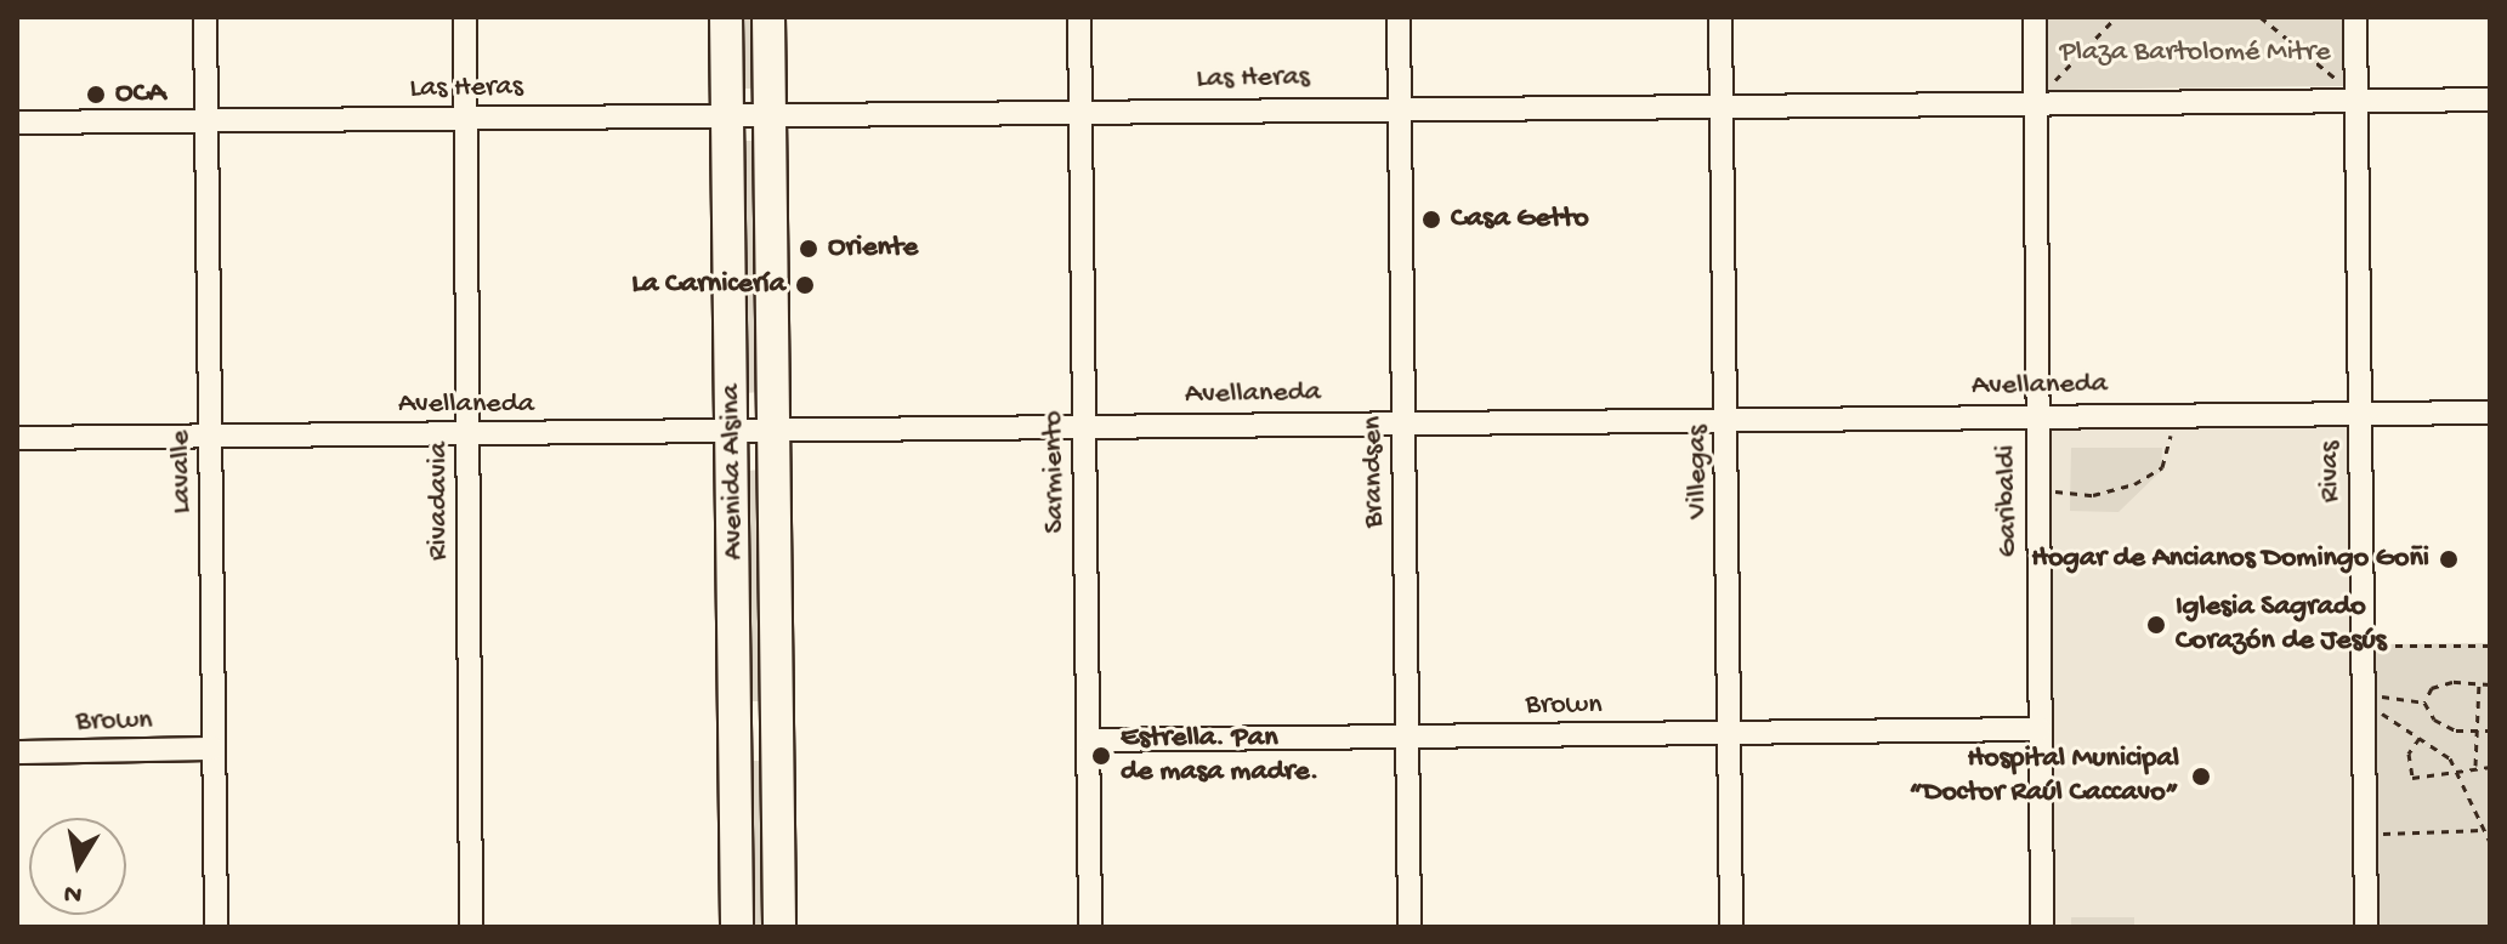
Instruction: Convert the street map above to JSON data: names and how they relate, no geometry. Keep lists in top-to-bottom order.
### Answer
{
  "streets": {
    "main road": ["Avenida Alsina"],
    "street": [
      "Las Heras",
      "Avellaneda",
      "Lavalle",
      "Sarmiento",
      "Brandsen",
      "Villegas",
      "Rivas",
      "Rivadavia",
      "Garibaldi",
      "Brown"
    ]
  },
  "crossings": [
    ["Las Heras", "Lavalle"],
    ["Las Heras", "Avenida Alsina"],
    ["Las Heras", "Sarmiento"],
    ["Las Heras", "Brandsen"],
    ["Las Heras", "Villegas"],
    ["Las Heras", "Rivas"],
    ["Las Heras", "Rivadavia"],
    ["Las Heras", "Garibaldi"],
    ["Avellaneda", "Lavalle"],
    ["Avellaneda", "Avenida Alsina"],
    ["Avellaneda", "Sarmiento"],
    ["Avellaneda", "Brandsen"],
    ["Avellaneda", "Villegas"],
    ["Avellaneda", "Rivas"],
    ["Avellaneda", "Rivadavia"],
    ["Avellaneda", "Garibaldi"],
    ["Lavalle", "Brown"],
    ["Sarmiento", "Brown"],
    ["Brandsen", "Brown"],
    ["Villegas", "Brown"],
    ["Garibaldi", "Brown"]
  ],
  "parks": ["Plaza Bartolomé Mitre"],
  "places": [
    "OCA",
    "Casa Getto",
    "Oriente",
    "La Carnicería",
    "Hogar de Ancianos Domingo Goñi",
    "Iglesia Sagrado Corazón de Jesús",
    "Estrella. Pan de masa madre.",
    "Hospital Municipal “Doctor Raúl Caccavo”"
  ],
  "north": "bottom"
}
